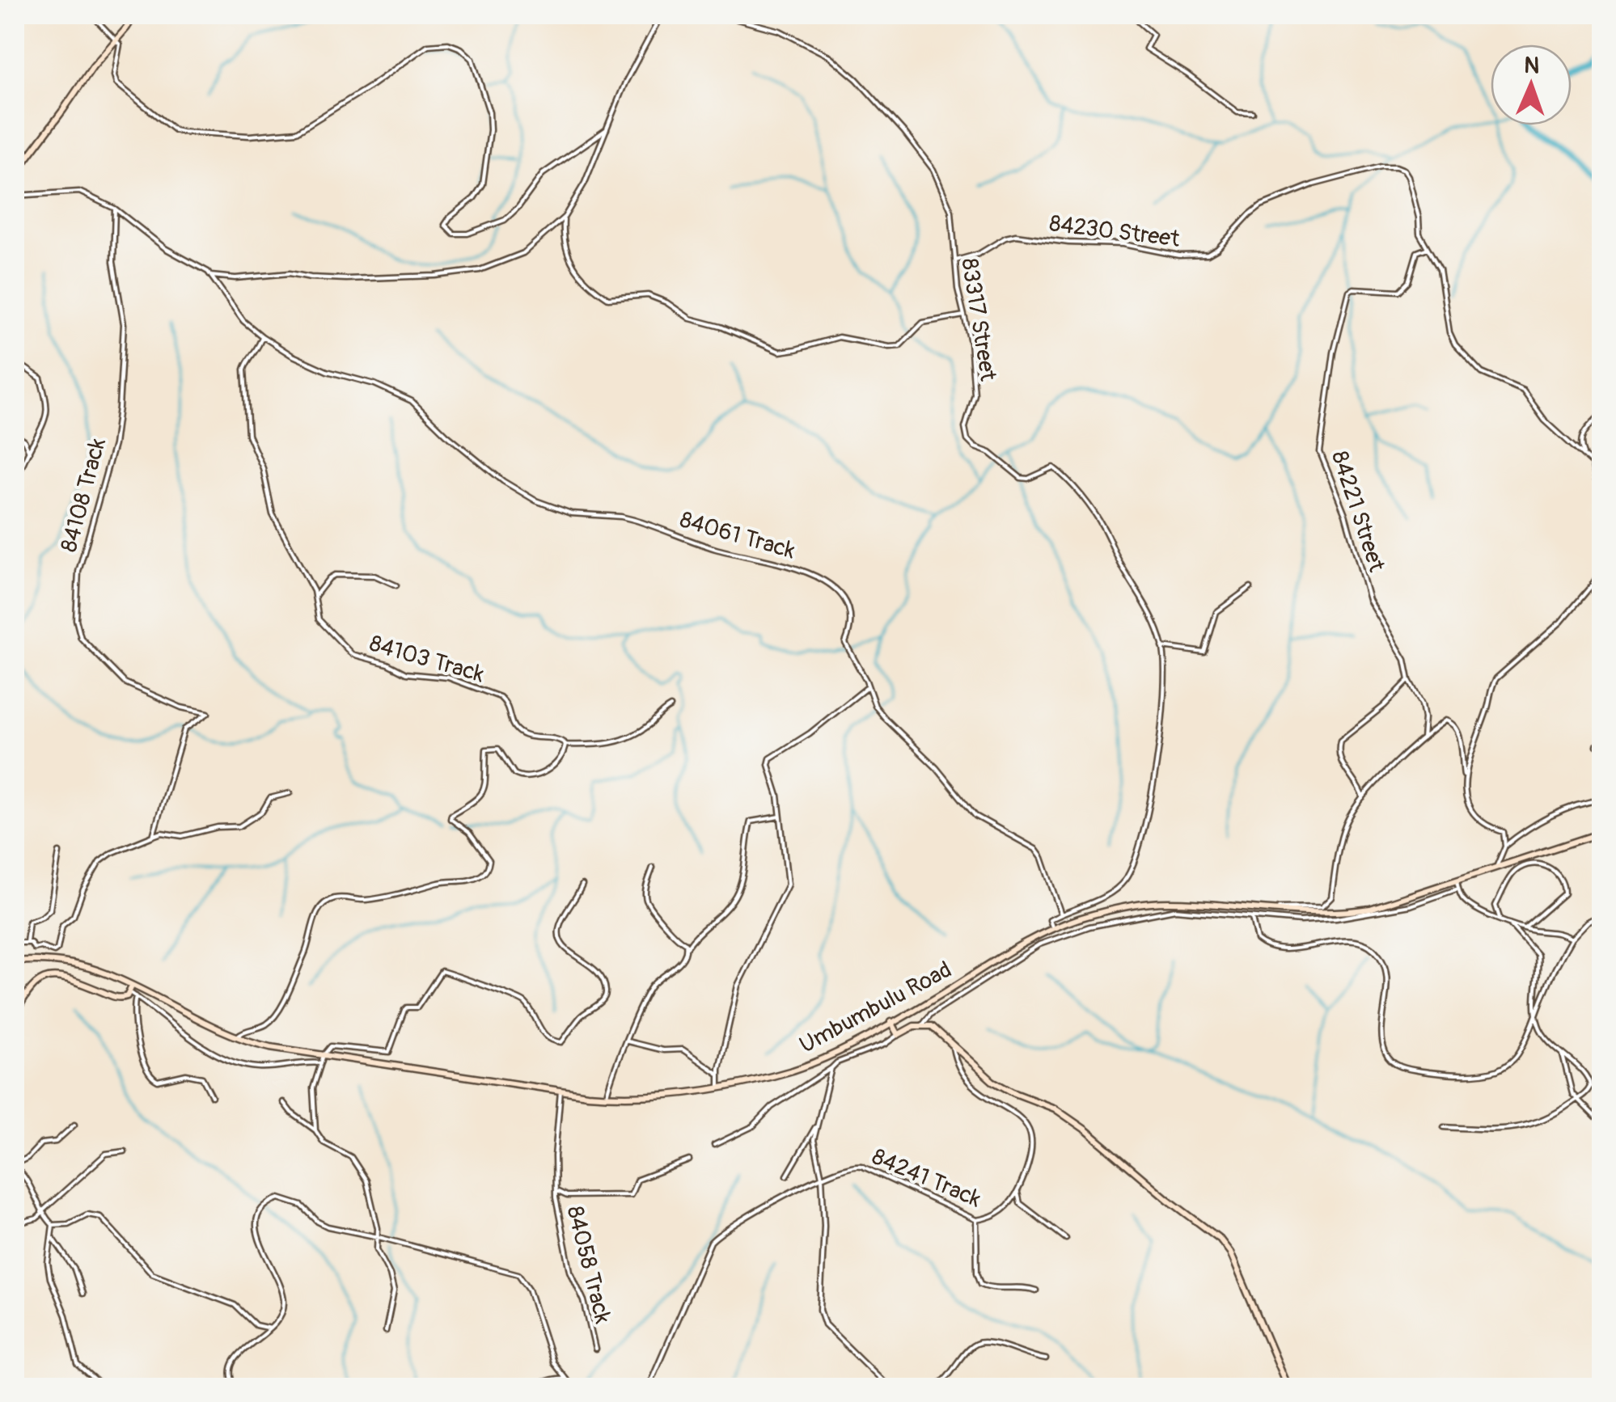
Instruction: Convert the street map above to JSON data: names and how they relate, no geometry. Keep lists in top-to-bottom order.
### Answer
{
  "streets": {
    "main road": ["Umbumbulu Road"],
    "street": [
      "84230 Street",
      "83317 Street",
      "84108 Track",
      "84221 Street",
      "84061 Track",
      "84103 Track",
      "84241 Track",
      "84058 Track"
    ]
  },
  "crossings": [
    ["84230 Street", "83317 Street"],
    ["84230 Street", "84221 Street"],
    ["83317 Street", "84061 Track"],
    ["84061 Track", "84103 Track"],
    ["Umbumbulu Road", "84058 Track"]
  ],
  "north": "top"
}
